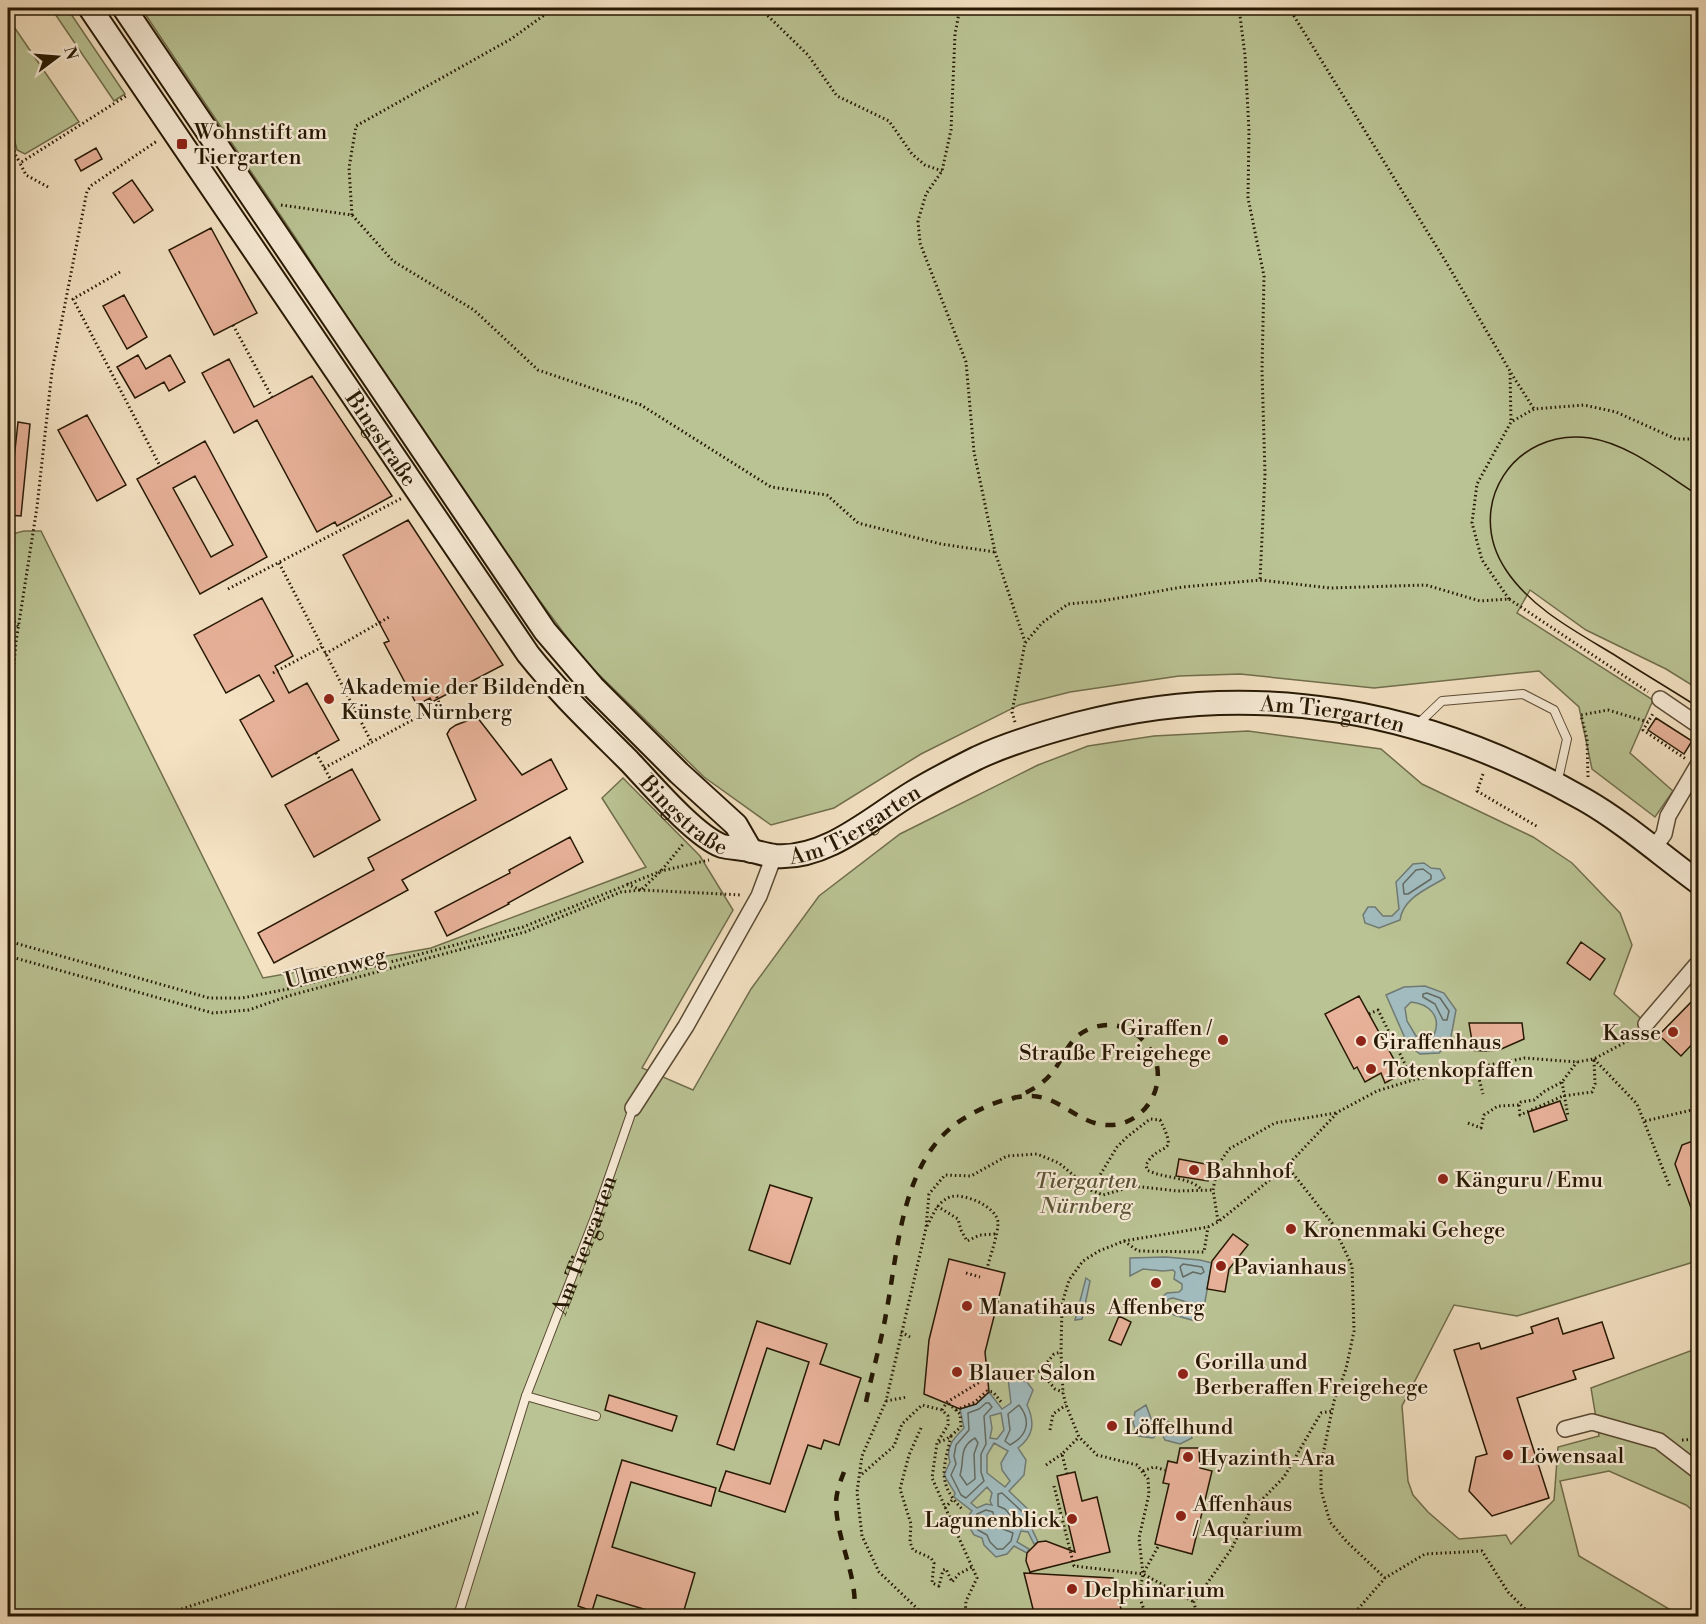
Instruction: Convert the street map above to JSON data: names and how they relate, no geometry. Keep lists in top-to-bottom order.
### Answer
{
  "streets": {
    "street": ["Bingstraße", "Am Tiergarten"],
    "path": ["Ulmenweg"]
  },
  "crossings": [
    ["Bingstraße", "Am Tiergarten"],
    ["Bingstraße", "Ulmenweg"]
  ],
  "parks": ["Tiergarten Nürnberg"],
  "places": {
    "transit": ["Wohnstift am Tiergarten"],
    "other": [
      "Akademie der Bildenden Künste Nürnberg",
      "Kasse",
      "Giraffen / Strauße Freigehege",
      "Giraffenhaus",
      "Totenkopfaffen",
      "Bahnhof",
      "Känguru / Emu",
      "Kronenmaki Gehege",
      "Pavianhaus",
      "Affenberg",
      "Manatihaus",
      "Blauer Salon",
      "Gorilla und Berberaffen Freigehege",
      "Löffelhund",
      "Löwensaal",
      "Hyazinth-Ara",
      "Affenhaus / Aquarium",
      "Lagunenblick",
      "Delphinarium"
    ]
  },
  "north": "right"
}
